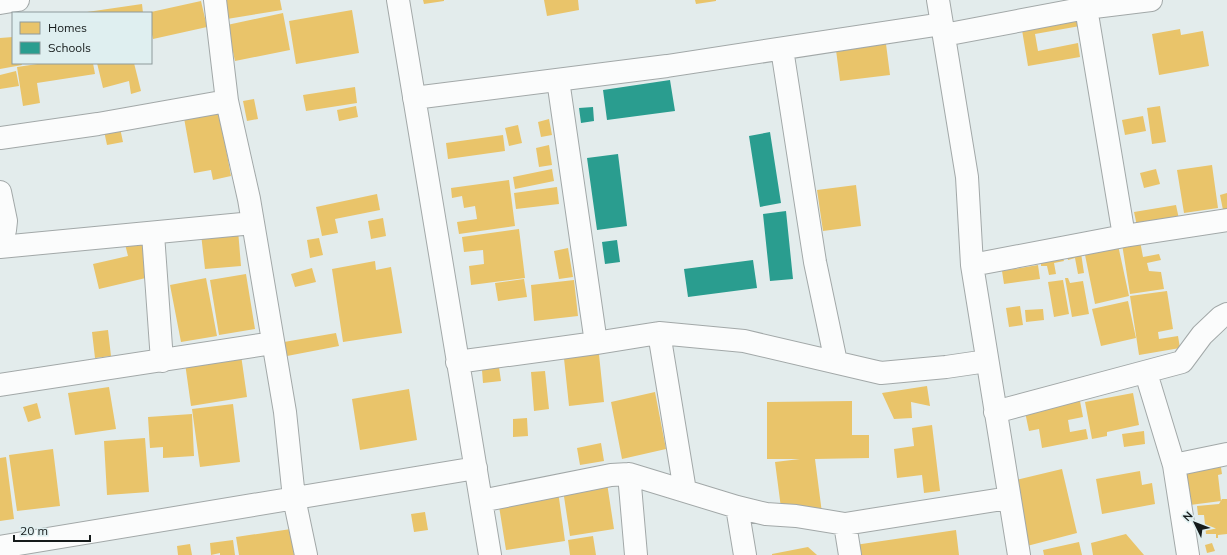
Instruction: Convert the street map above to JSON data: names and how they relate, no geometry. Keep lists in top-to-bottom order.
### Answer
{
  "legend": ["Homes", "Schools"],
  "scale_bar": "20 m",
  "north": "top left"
}
